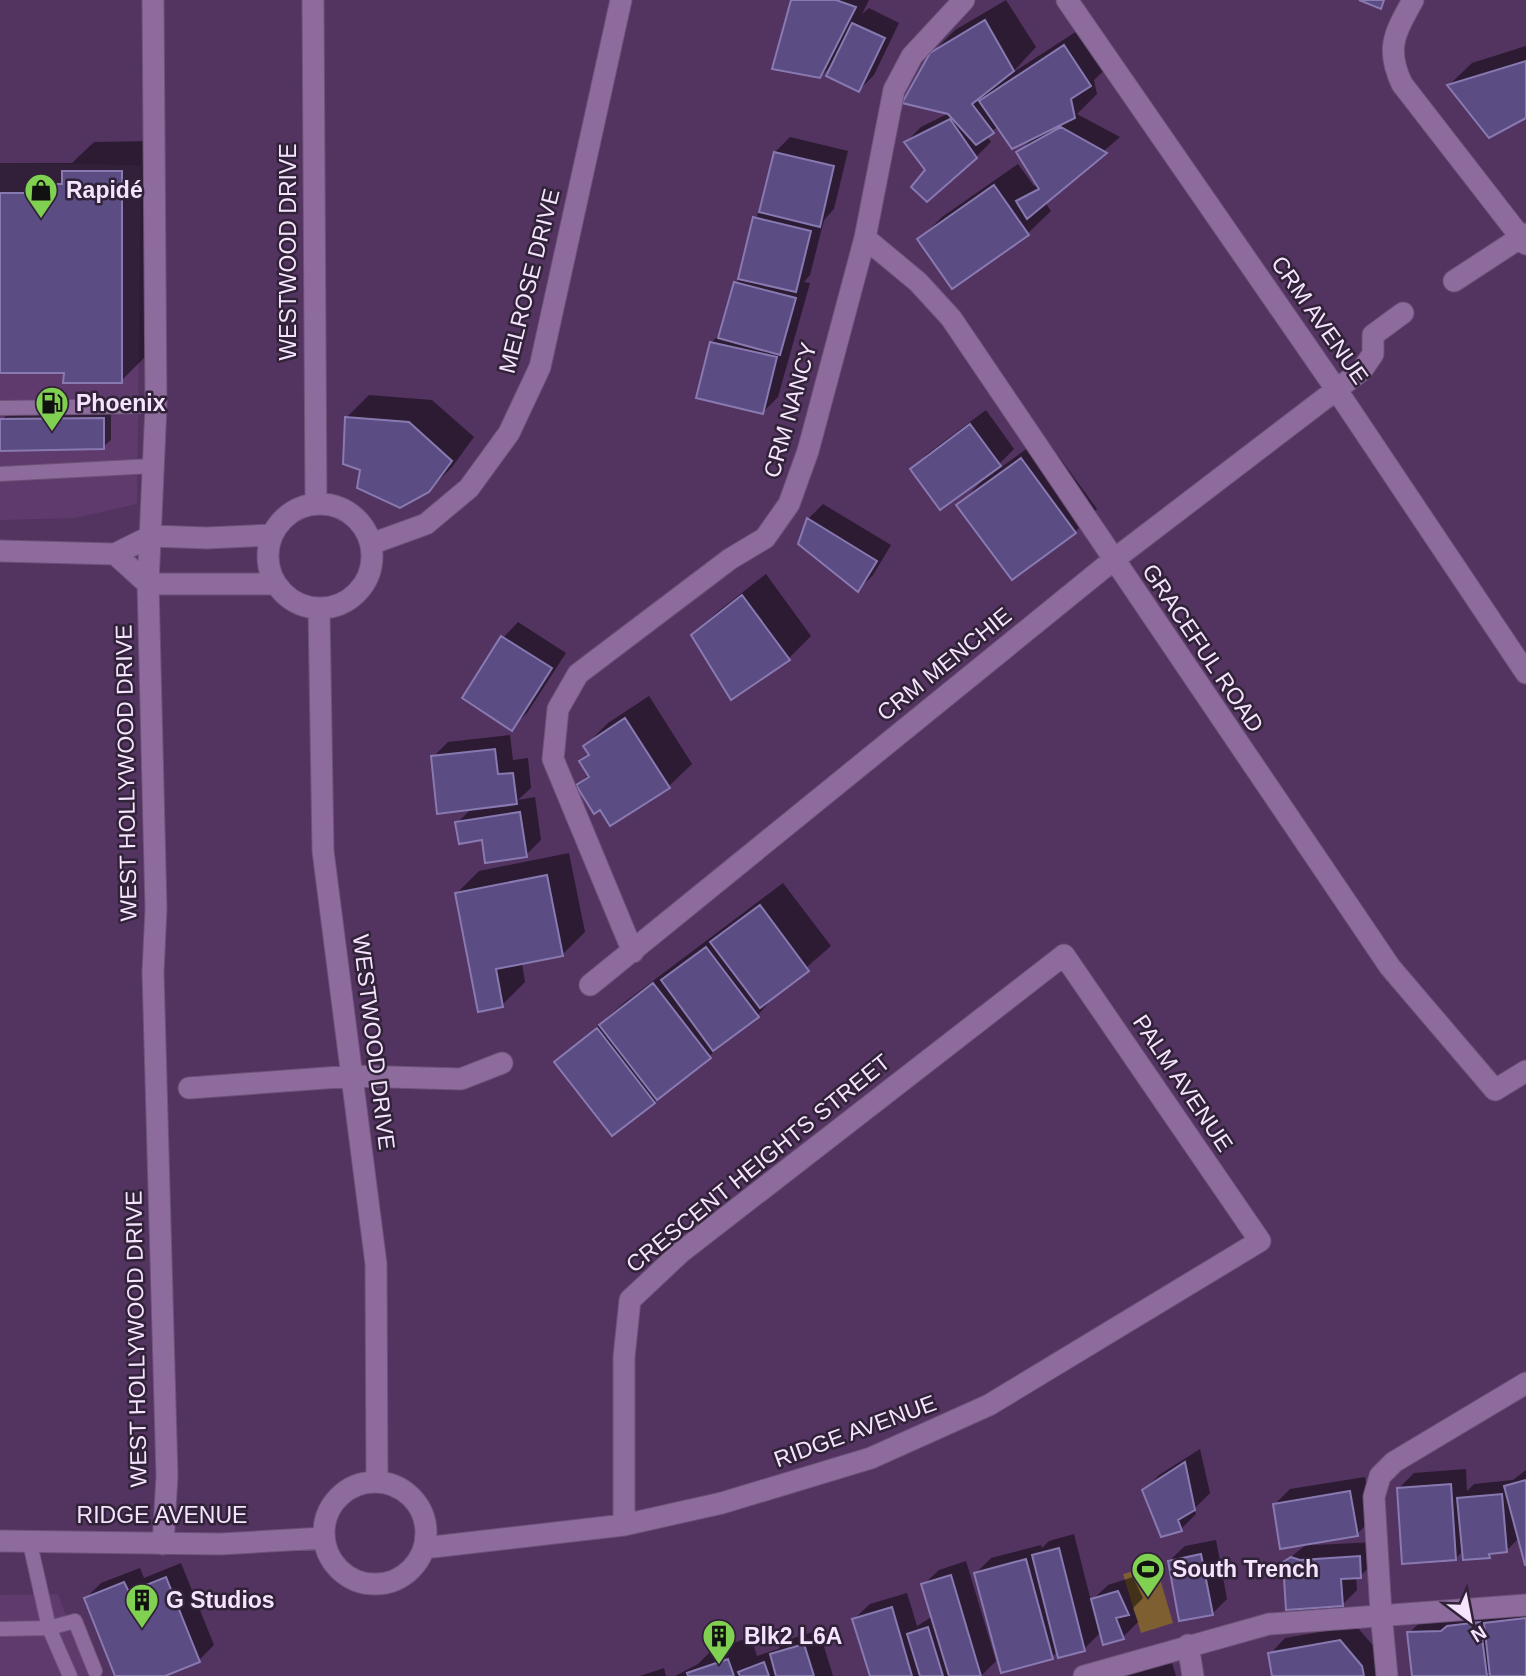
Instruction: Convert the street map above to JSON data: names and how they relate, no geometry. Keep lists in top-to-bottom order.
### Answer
{
  "streets": {
    "street": [
      "WESTWOOD DRIVE",
      "MELROSE DRIVE",
      "CRM AVENUE",
      "CRM NANCY",
      "GRACEFUL ROAD",
      "CRM MENCHIE",
      "WEST HOLLYWOOD DRIVE",
      "PALM AVENUE",
      "CRESCENT HEIGHTS STREET",
      "RIDGE AVENUE"
    ]
  },
  "crossings": [
    ["WESTWOOD DRIVE", "MELROSE DRIVE"],
    ["WESTWOOD DRIVE", "RIDGE AVENUE"],
    ["CRM AVENUE", "CRM MENCHIE"],
    ["CRM NANCY", "GRACEFUL ROAD"],
    ["CRM NANCY", "CRM MENCHIE"],
    ["GRACEFUL ROAD", "CRM MENCHIE"],
    ["WEST HOLLYWOOD DRIVE", "RIDGE AVENUE"],
    ["PALM AVENUE", "CRESCENT HEIGHTS STREET"],
    ["PALM AVENUE", "RIDGE AVENUE"],
    ["CRESCENT HEIGHTS STREET", "RIDGE AVENUE"]
  ],
  "places": {
    "shop": ["Rapidé"],
    "fuel station": ["Phoenix"],
    "sports": ["South Trench"],
    "building": ["G Studios", "Blk2 L6A"]
  },
  "north": "bottom right"
}
